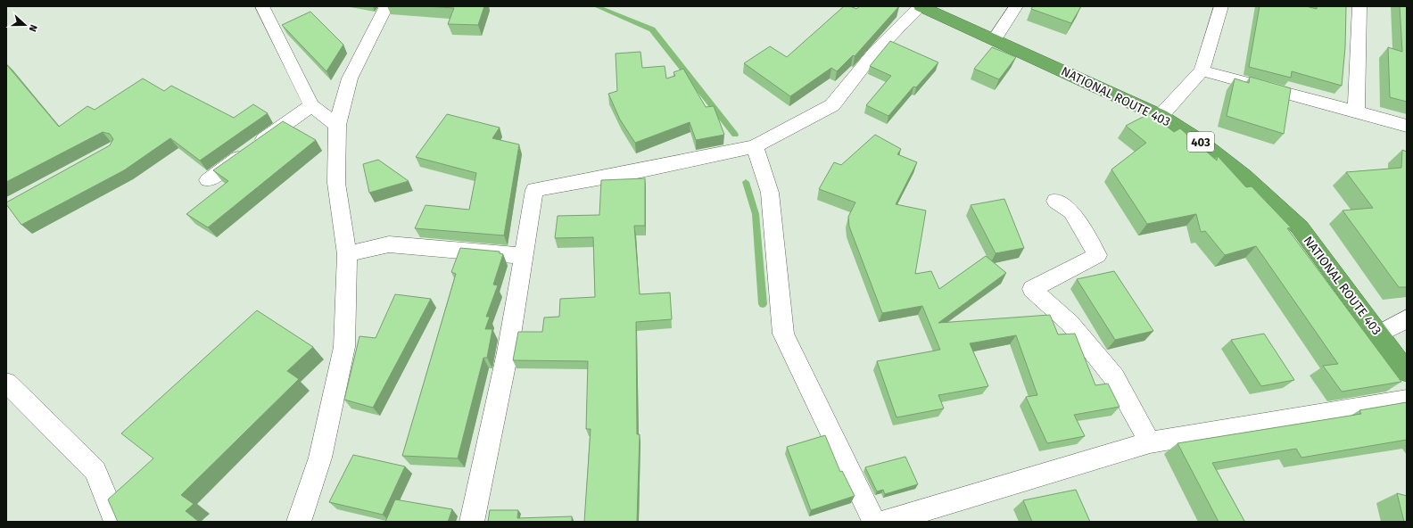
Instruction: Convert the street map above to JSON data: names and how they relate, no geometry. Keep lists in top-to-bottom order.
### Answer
{
  "streets": {
    "highway": ["NATIONAL ROUTE 403", "403"]
  },
  "north": "right"
}
